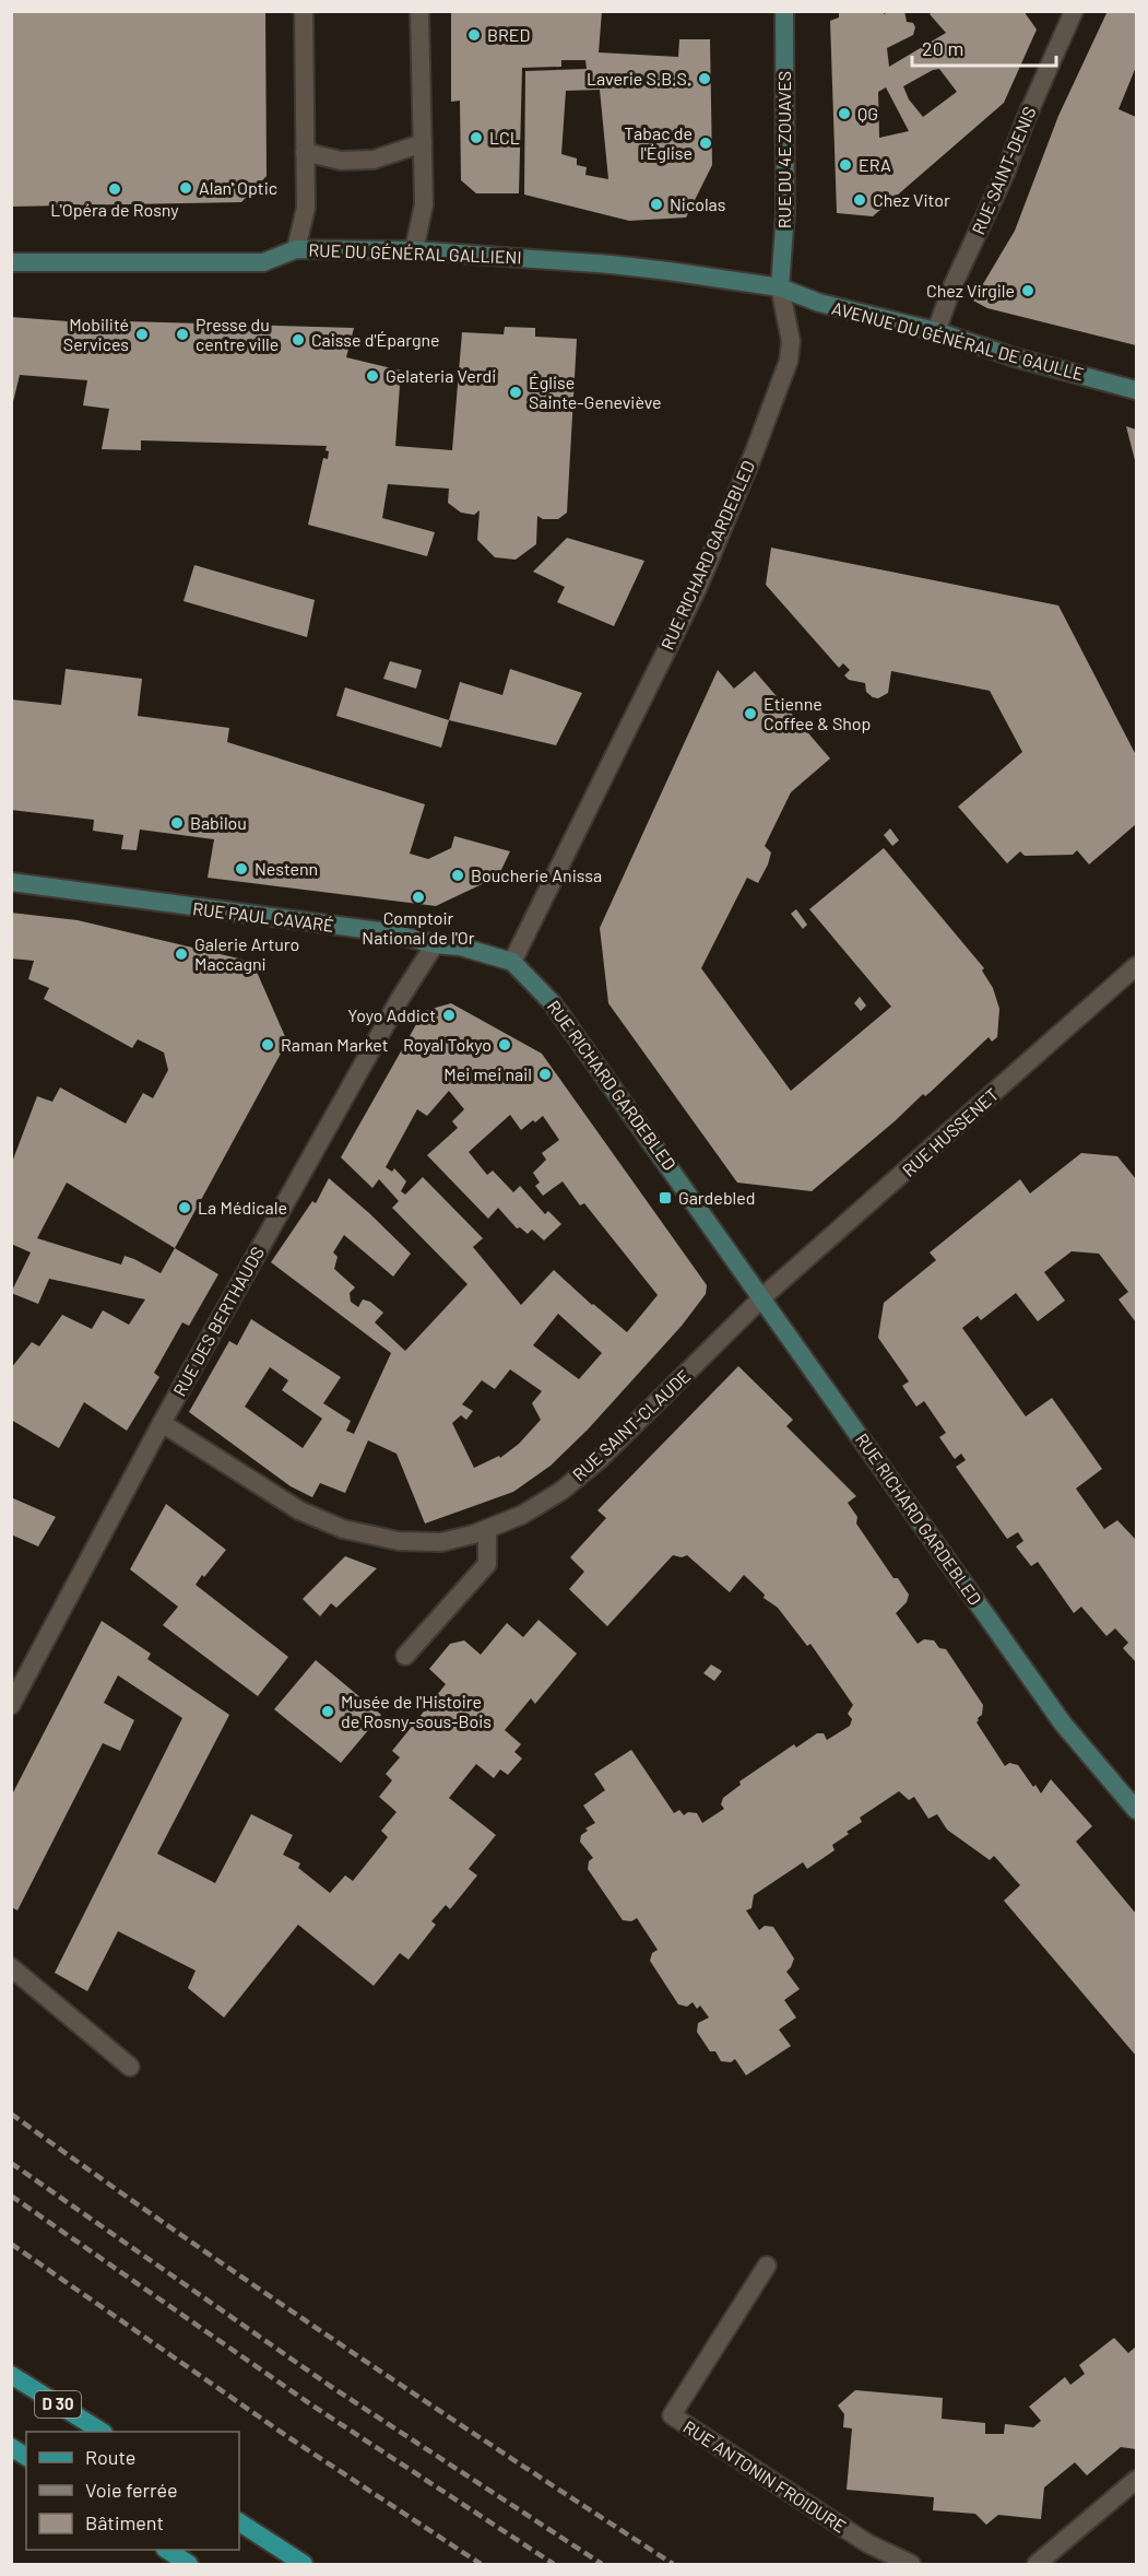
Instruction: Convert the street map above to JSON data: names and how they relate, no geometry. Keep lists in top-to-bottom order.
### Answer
{
  "streets": {
    "main road": [
      "RUE DU 4E ZOUAVES",
      "RUE DU GÉNÉRAL GALLIENI",
      "AVENUE DU GÉNÉRAL DE GAULLE",
      "RUE RICHARD GARDEBLED",
      "RUE PAUL CAVARÉ",
      "D 30"
    ],
    "street": [
      "RUE SAINT-DENIS",
      "RUE HUSSENET",
      "RUE DES BERTHAUDS",
      "RUE SAINT-CLAUDE",
      "RUE ANTONIN FROIDURE"
    ]
  },
  "crossings": [
    ["RUE DU 4E ZOUAVES", "RUE DU GÉNÉRAL GALLIENI"],
    ["RUE DU 4E ZOUAVES", "AVENUE DU GÉNÉRAL DE GAULLE"],
    ["RUE DU 4E ZOUAVES", "RUE RICHARD GARDEBLED"],
    ["RUE SAINT-DENIS", "AVENUE DU GÉNÉRAL DE GAULLE"],
    ["RUE DU GÉNÉRAL GALLIENI", "AVENUE DU GÉNÉRAL DE GAULLE"],
    ["RUE DU GÉNÉRAL GALLIENI", "RUE RICHARD GARDEBLED"],
    ["AVENUE DU GÉNÉRAL DE GAULLE", "RUE RICHARD GARDEBLED"],
    ["RUE RICHARD GARDEBLED", "RUE PAUL CAVARÉ"],
    ["RUE RICHARD GARDEBLED", "RUE HUSSENET"],
    ["RUE RICHARD GARDEBLED", "RUE SAINT-CLAUDE"],
    ["RUE PAUL CAVARÉ", "RUE DES BERTHAUDS"],
    ["RUE HUSSENET", "RUE SAINT-CLAUDE"],
    ["RUE DES BERTHAUDS", "RUE SAINT-CLAUDE"]
  ],
  "places": {
    "other": [
      "BRED",
      "Laverie S.B.S.",
      "QG",
      "LCL",
      "Tabac de l'Église",
      "ERA",
      "Alan' Optic",
      "L'Opéra de Rosny",
      "Chez Vitor",
      "Nicolas",
      "Chez Virgile",
      "Mobilité Services",
      "Presse du centre ville",
      "Caisse d'Épargne",
      "Gelateria Verdi",
      "Église Sainte-Geneviève",
      "Etienne Coffee & Shop",
      "Babilou",
      "Nestenn",
      "Boucherie Anissa",
      "Comptoir National de l'Or",
      "Galerie Arturo Maccagni",
      "Yoyo Addict",
      "Raman Market",
      "Royal Tokyo",
      "Mei mei nail",
      "La Médicale",
      "Musée de l'Histoire de Rosny-sous-Bois"
    ],
    "transit": ["Gardebled"]
  },
  "legend": ["Route", "Voie ferrée", "Bâtiment"],
  "scale_bar": "20 m"
}
